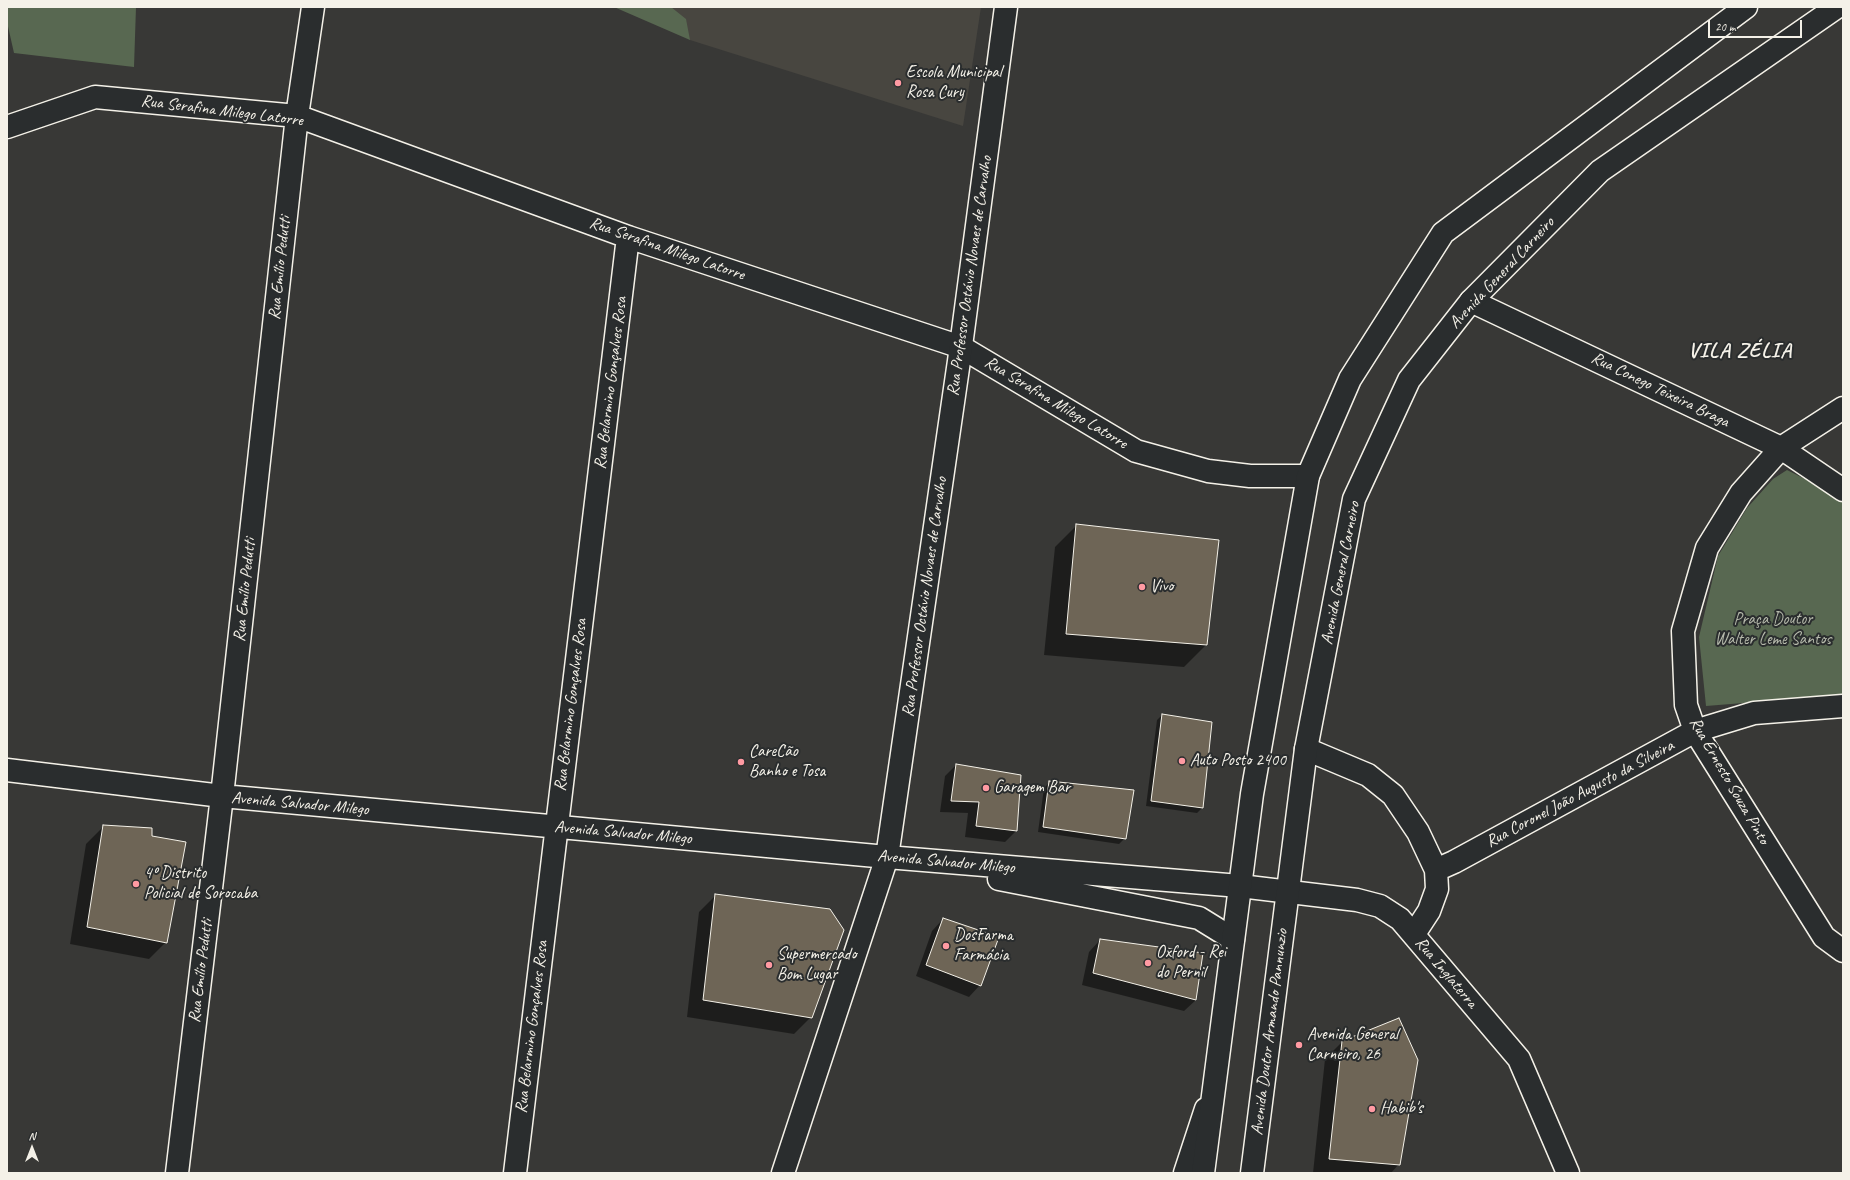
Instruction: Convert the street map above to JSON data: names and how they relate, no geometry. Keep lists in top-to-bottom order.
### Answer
{
  "streets": {
    "street": [
      "Rua Serafina Milego Latorre",
      "Rua Emílio Pedutti",
      "Avenida General Carneiro",
      "Rua Professor Octávio Novaes de Carvalho",
      "Rua Belarmino Gonçalves Rosa",
      "Rua Conego Teixeira Braga",
      "Rua Ernesto Souza Pinto",
      "Rua Coronel João Augusto da Silveira",
      "Avenida Salvador Milego",
      "Rua Inglaterra",
      "Avenida Doutor Armando Pannunzio"
    ]
  },
  "crossings": [
    ["Rua Serafina Milego Latorre", "Rua Emílio Pedutti"],
    ["Rua Serafina Milego Latorre", "Rua Professor Octávio Novaes de Carvalho"],
    ["Rua Serafina Milego Latorre", "Rua Belarmino Gonçalves Rosa"],
    ["Rua Emílio Pedutti", "Avenida Salvador Milego"],
    ["Avenida General Carneiro", "Rua Conego Teixeira Braga"],
    ["Avenida General Carneiro", "Rua Inglaterra"],
    ["Avenida General Carneiro", "Avenida Doutor Armando Pannunzio"],
    ["Rua Professor Octávio Novaes de Carvalho", "Avenida Salvador Milego"],
    ["Rua Belarmino Gonçalves Rosa", "Avenida Salvador Milego"],
    ["Rua Conego Teixeira Braga", "Rua Ernesto Souza Pinto"],
    ["Rua Ernesto Souza Pinto", "Rua Coronel João Augusto da Silveira"],
    ["Avenida Salvador Milego", "Rua Inglaterra"],
    ["Rua Inglaterra", "Avenida Doutor Armando Pannunzio"]
  ],
  "districts": ["VILA ZÉLIA"],
  "parks": ["Praça Doutor Walter Leme Santos"],
  "places": [
    "Escola Municipal Rosa Cury",
    "Vivo",
    "Auto Posto 2400",
    "CareCão Banho e Tosa",
    "Garagem Bar",
    "4º Distrito Policial de Sorocaba",
    "DosFarma Farmácia",
    "Oxford - Rei do Pernil",
    "Supermercado Bom Lugar",
    "Avenida General Carneiro, 26",
    "Habib's"
  ],
  "scale_bar": "20 m",
  "north": "top"
}
